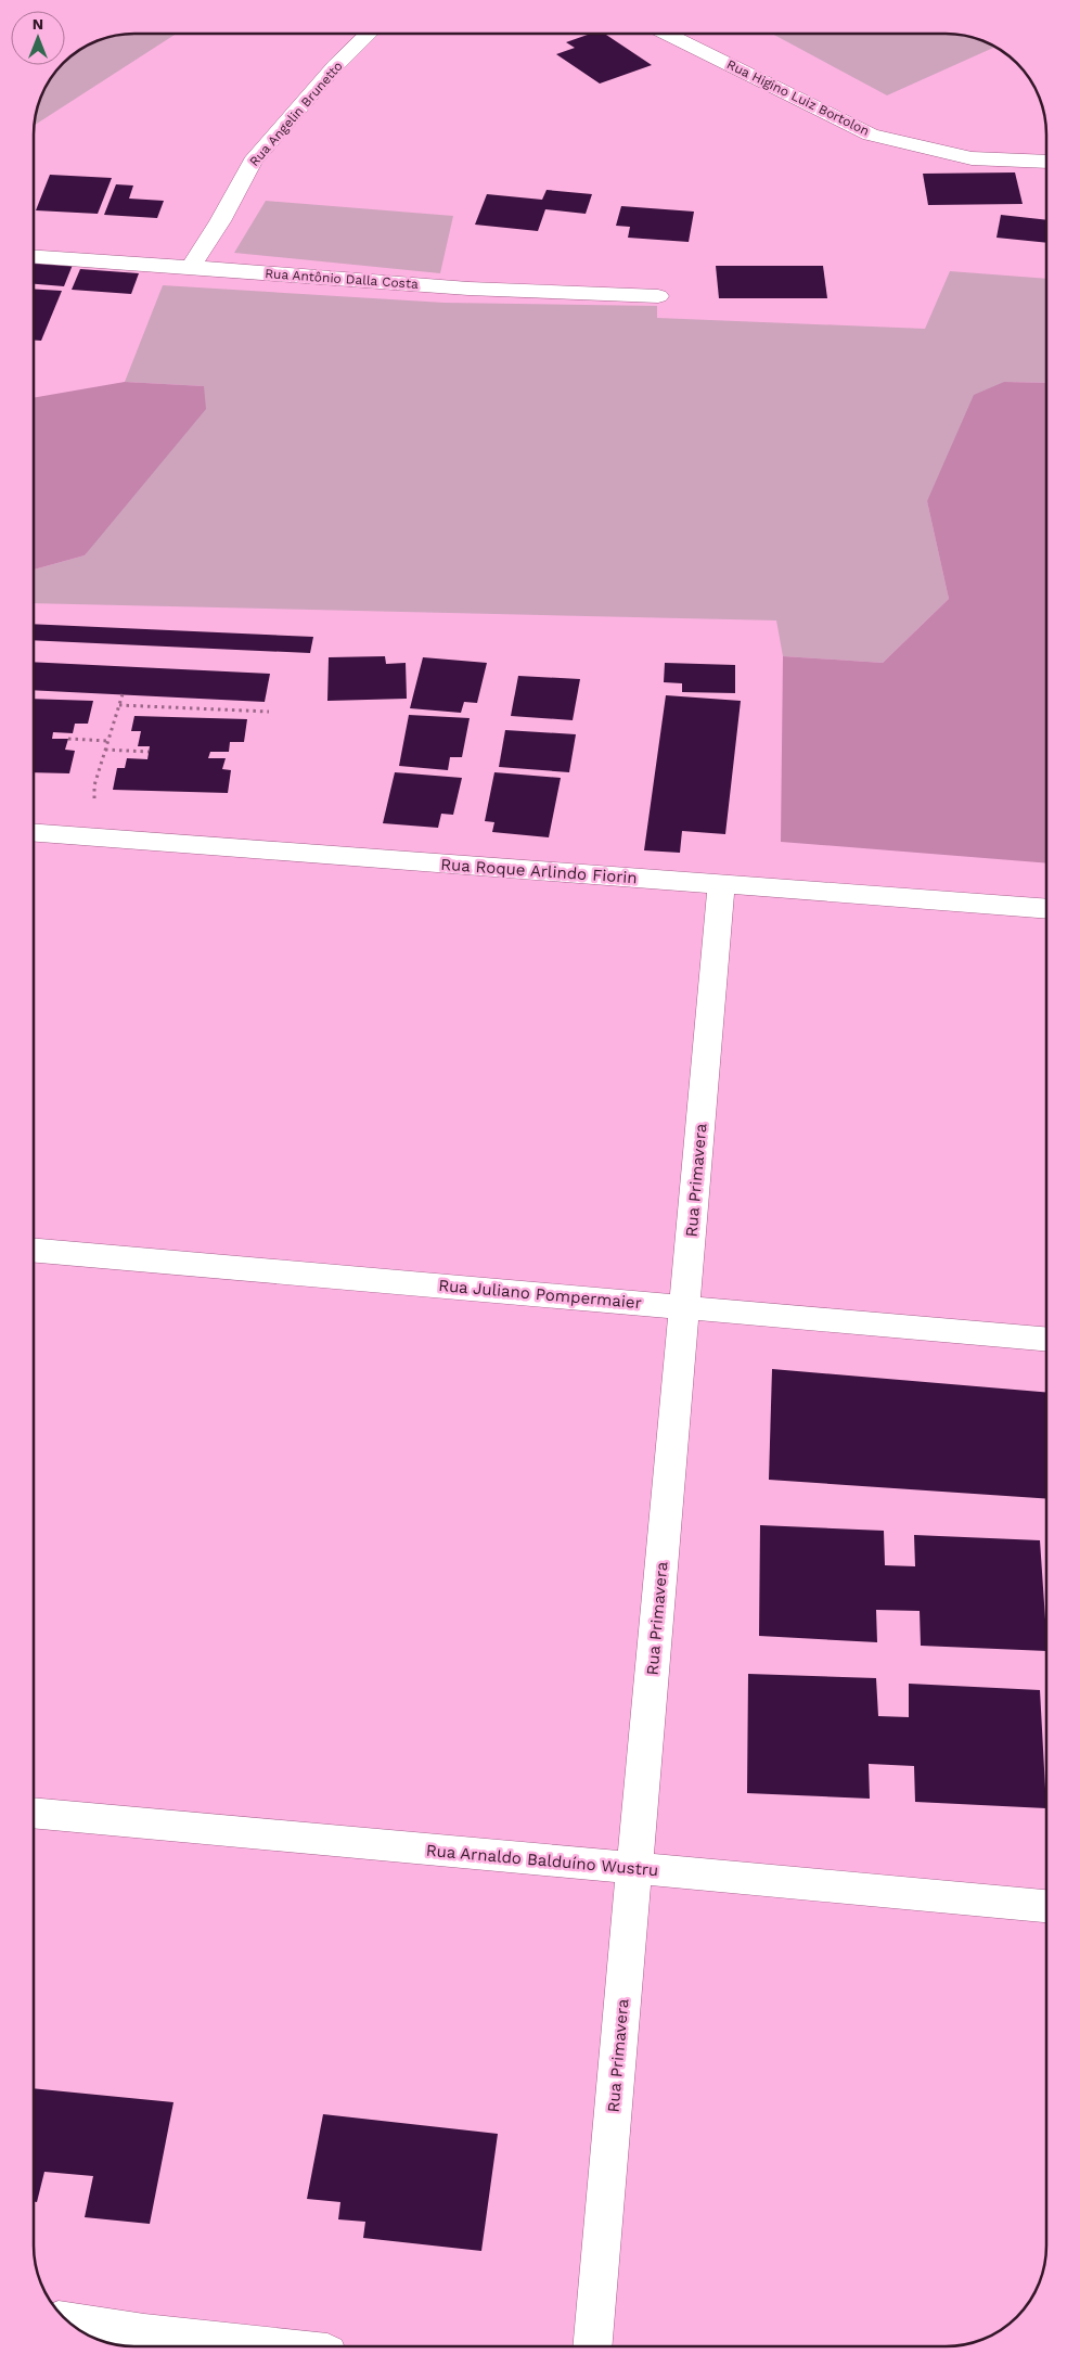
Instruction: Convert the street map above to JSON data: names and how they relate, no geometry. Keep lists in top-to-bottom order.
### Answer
{
  "streets": {
    "street": [
      "Rua Higino Luiz Bortolon",
      "Rua Angelin Brunetto",
      "Rua Antônio Dalla Costa",
      "Rua Roque Arlindo Fiorin",
      "Rua Primavera",
      "Rua Juliano Pompermaier",
      "Rua Arnaldo Balduíno Wustru"
    ]
  },
  "crossings": [
    ["Rua Angelin Brunetto", "Rua Antônio Dalla Costa"],
    ["Rua Roque Arlindo Fiorin", "Rua Primavera"],
    ["Rua Primavera", "Rua Juliano Pompermaier"],
    ["Rua Primavera", "Rua Arnaldo Balduíno Wustru"]
  ],
  "north": "top"
}
